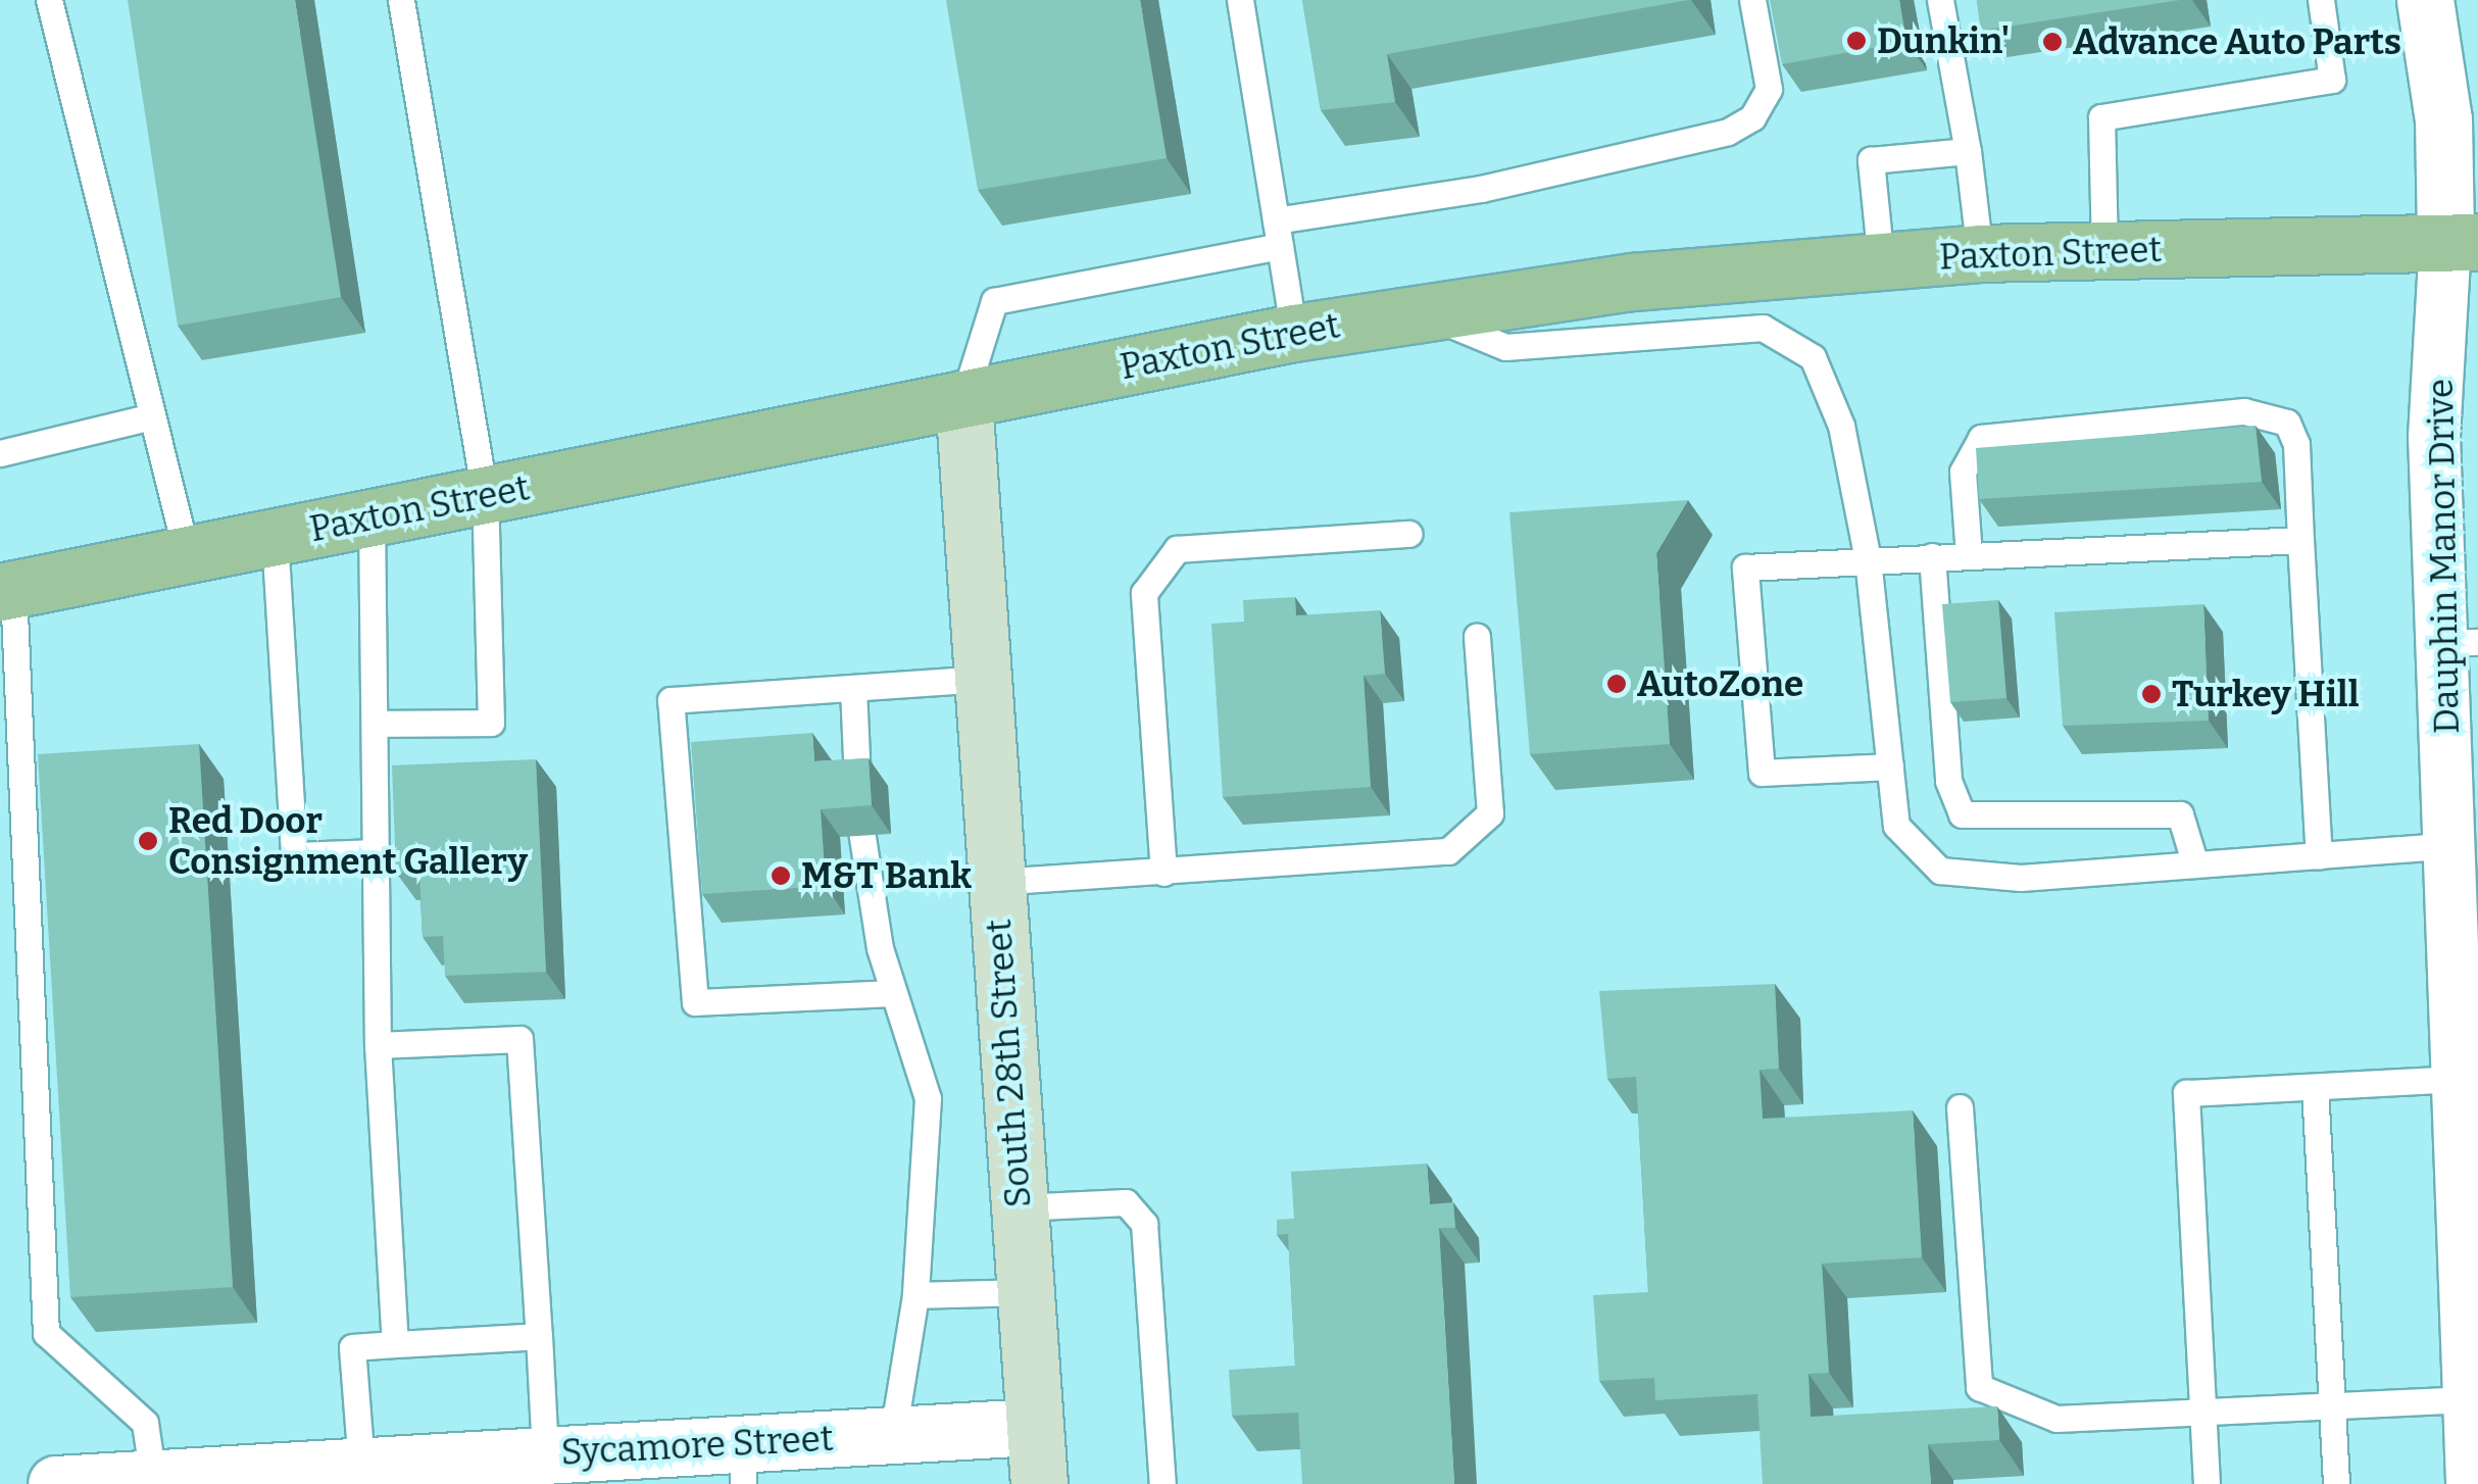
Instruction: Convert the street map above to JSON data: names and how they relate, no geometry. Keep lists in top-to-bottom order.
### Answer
{
  "streets": {
    "main road": ["Paxton Street", "South 28th Street"],
    "street": ["Dauphin Manor Drive", "Sycamore Street"]
  },
  "crossings": [
    ["Paxton Street", "Dauphin Manor Drive"],
    ["Paxton Street", "South 28th Street"],
    ["South 28th Street", "Sycamore Street"]
  ],
  "places": [
    "Dunkin'",
    "Advance Auto Parts",
    "AutoZone",
    "Turkey Hill",
    "Red Door Consignment Gallery",
    "M&T Bank"
  ]
}
